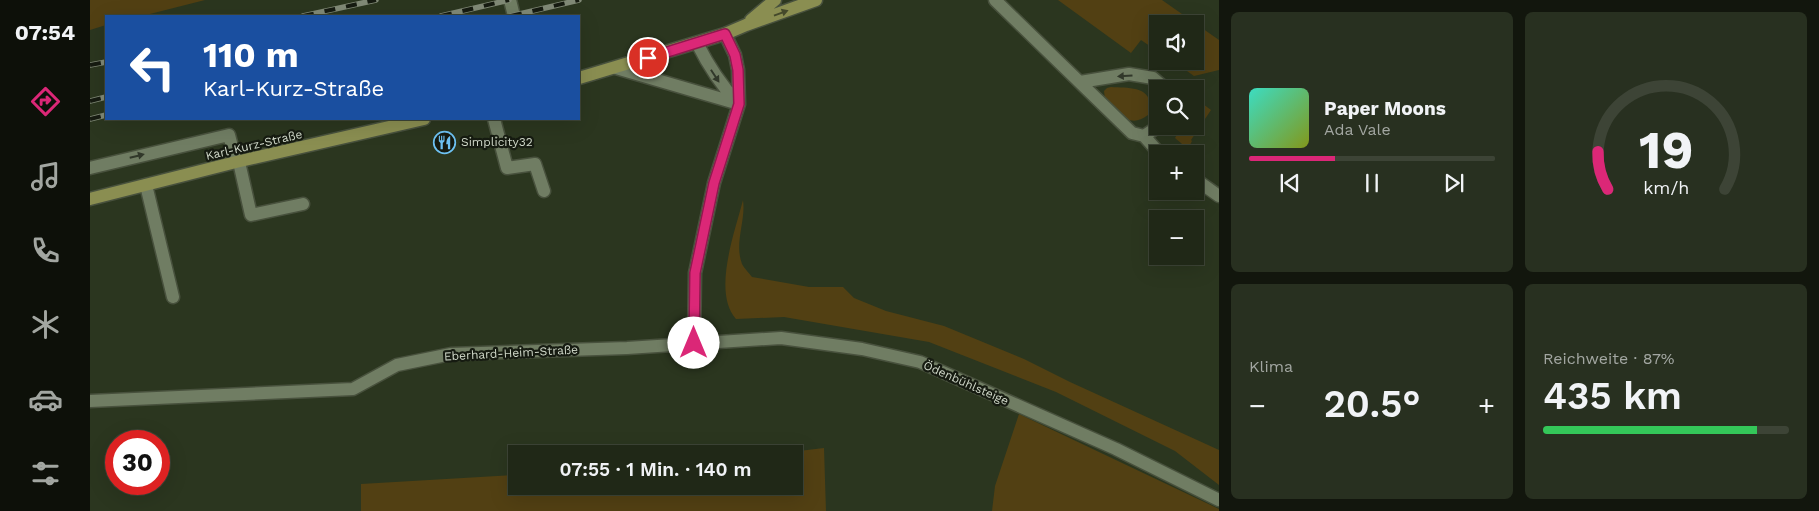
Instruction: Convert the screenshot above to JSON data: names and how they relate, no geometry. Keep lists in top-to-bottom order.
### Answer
{
  "streets": {
    "main road": ["Karl-Kurz-Straße"],
    "street": ["Eberhard-Heim-Straße", "Ödenbühlsteige"]
  },
  "crossings": [
    ["Eberhard-Heim-Straße", "Ödenbühlsteige"]
  ],
  "places": {
    "restaurant": ["Simplicity32"]
  },
  "page": {
    "tabs": "07:54",
    "map_buttons": ["+", "−"],
    "turn": ["110 m", "Karl-Kurz-Straße"],
    "song": ["Paper Moons", "Ada Vale"],
    "tile": [
      "Klima",
      ["Reichweite · 87%", "435 km"]
    ],
    "heat": ["−", "20.5°", "+"],
    "limit": "30",
    "trip": "07:55 · 1 Min. · 140 m",
    "gauge": ["19", "km/h"]
  }
}
